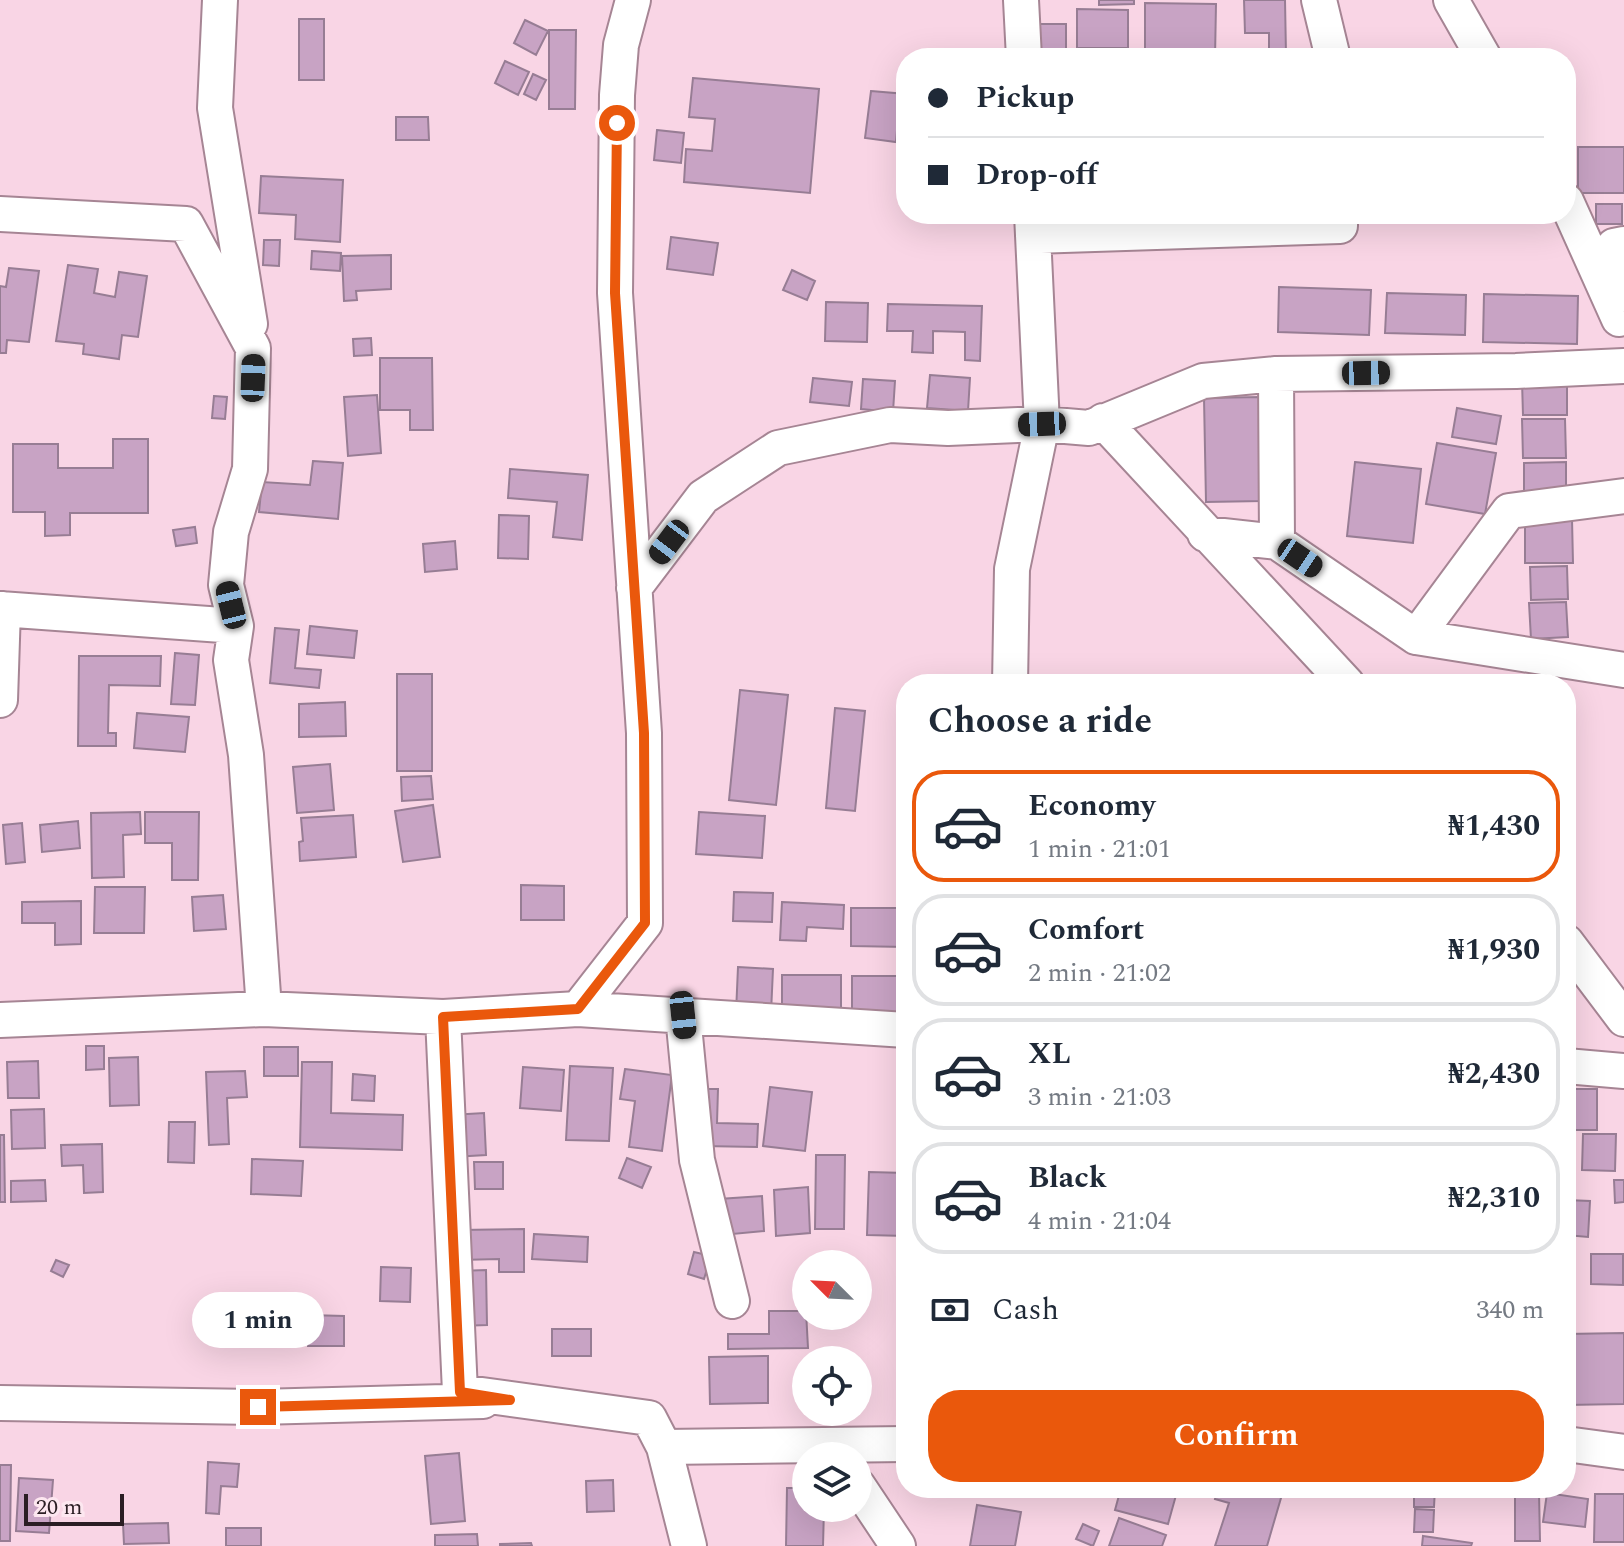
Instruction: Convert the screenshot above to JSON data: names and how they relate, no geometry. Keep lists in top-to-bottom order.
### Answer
{
  "scale_bar": "20 m",
  "north": "top left",
  "page": {
    "banner": ["Pickup", "Drop-off"],
    "heading": "Choose a ride",
    "list": [
      {
        "name": "Economy",
        "note": "1 min · 21:01",
        "value": "₦1,430"
      },
      {
        "name": "Comfort",
        "note": "2 min · 21:02",
        "value": "₦1,930"
      },
      {
        "name": "XL",
        "note": "3 min · 21:03",
        "value": "₦2,430"
      },
      {
        "name": "Black",
        "note": "4 min · 21:04",
        "value": "₦2,310"
      }
    ],
    "pay": ["Cash", "340 m"],
    "bubble": "1 min",
    "buttons": "Confirm",
    "scale": "20 m"
  }
}
